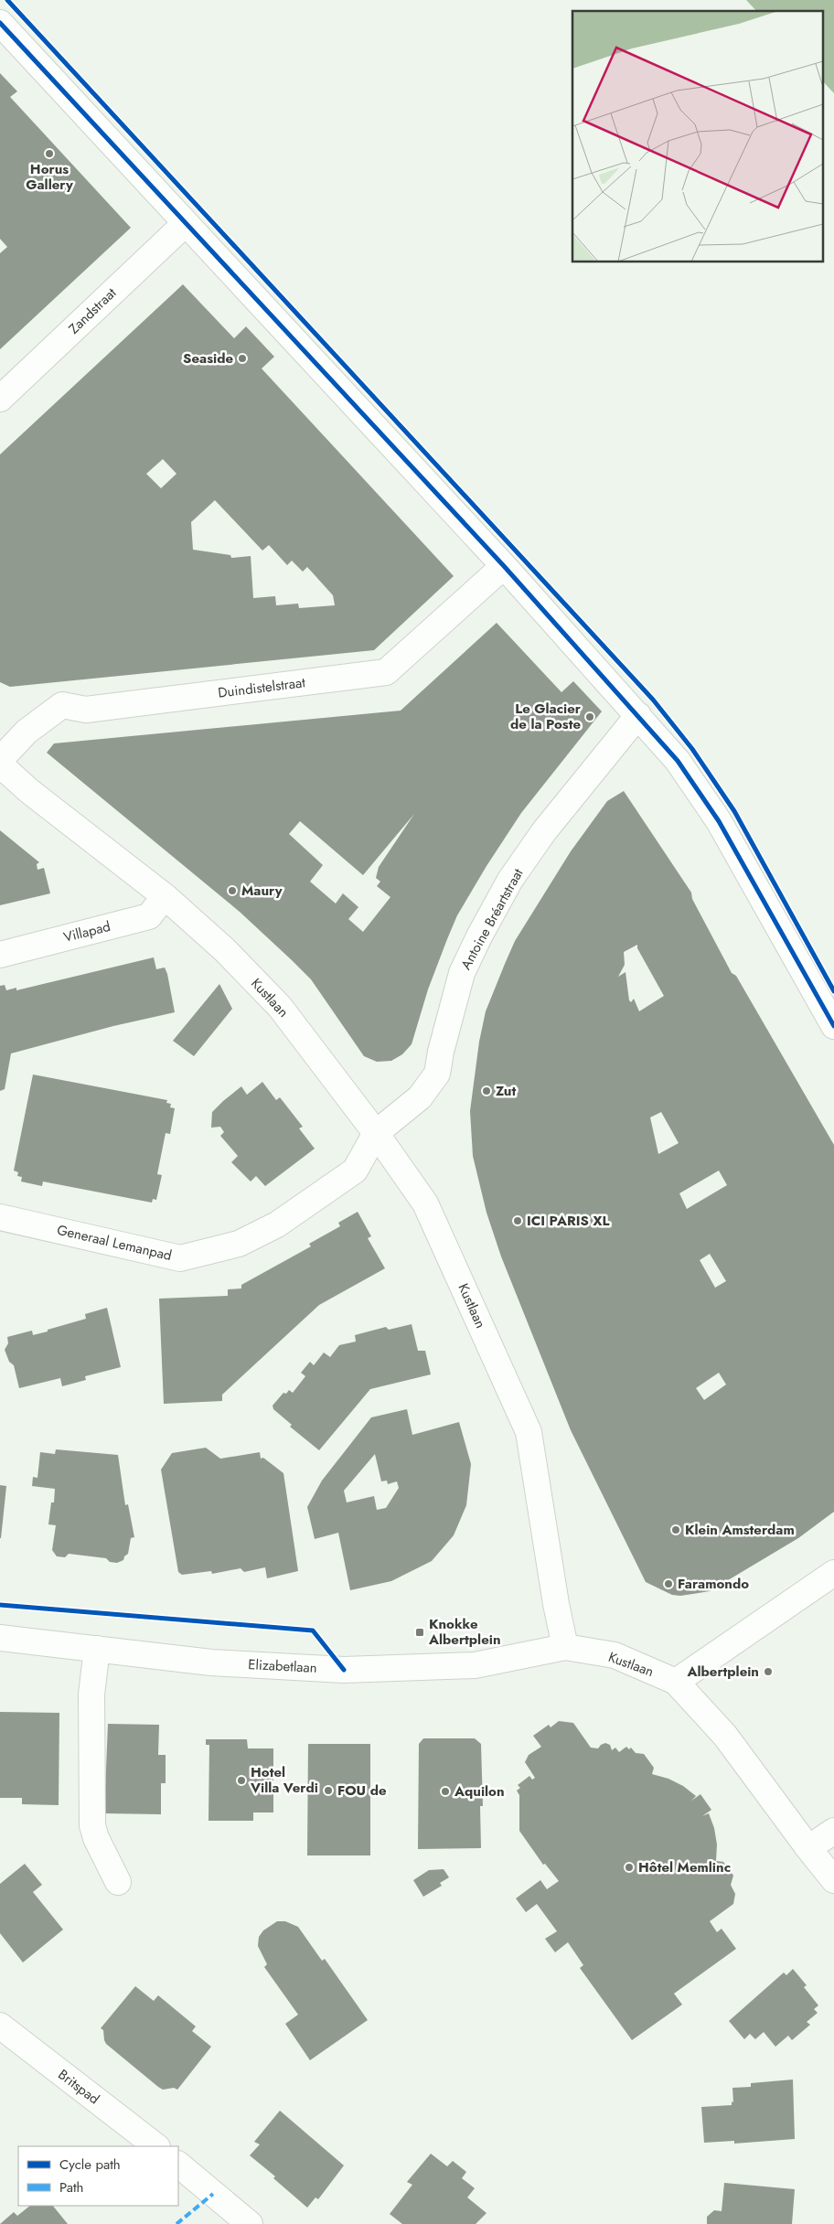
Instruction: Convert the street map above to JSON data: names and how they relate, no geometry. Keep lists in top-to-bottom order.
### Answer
{
  "streets": {
    "street": [
      "Zandstraat",
      "Duindistelstraat",
      "Antoine Bréartstraat",
      "Villapad",
      "Kustlaan",
      "Generaal Lemanpad",
      "Elizabetlaan",
      "Britspad"
    ]
  },
  "crossings": [
    ["Antoine Bréartstraat", "Kustlaan"],
    ["Antoine Bréartstraat", "Generaal Lemanpad"],
    ["Villapad", "Kustlaan"],
    ["Kustlaan", "Generaal Lemanpad"],
    ["Kustlaan", "Elizabetlaan"]
  ],
  "places": {
    "other": [
      "Horus Gallery",
      "Seaside",
      "Le Glacier de la Poste",
      "Maury",
      "Zut",
      "ICI PARIS XL",
      "Klein Amsterdam",
      "Faramondo",
      "Albertplein",
      "Hotel Villa Verdi",
      "FOU de",
      "Aquilon",
      "Hôtel Memlinc"
    ],
    "transit": ["Knokke Albertplein"]
  },
  "legend": ["Cycle path", "Path"]
}
